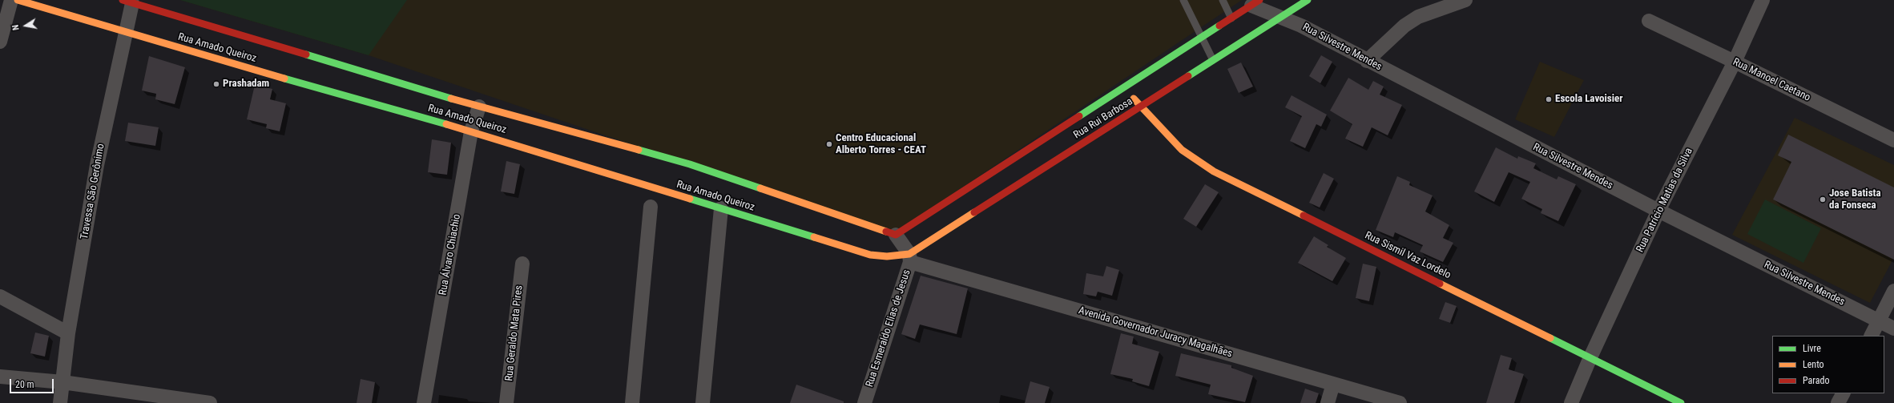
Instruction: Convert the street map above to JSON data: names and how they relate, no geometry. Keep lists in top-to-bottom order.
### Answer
{
  "streets": {
    "street": [
      "Rua Silvestre Mendes",
      "Rua Amado Queiroz",
      "Rua Manoel Caetano",
      "Rua Rui Barbosa",
      "Travessa São Gerônimo",
      "Rua Patrício Matias da Silva",
      "Rua Álvaro Chiachio",
      "Rua Sismil Vaz Lordelo",
      "Rua Esmeraldo Elias de Jesus",
      "Avenida Governador Juracy Magalhães",
      "Rua Geraldo Mata Pires"
    ]
  },
  "crossings": [
    ["Rua Silvestre Mendes", "Rua Rui Barbosa"],
    ["Rua Silvestre Mendes", "Rua Patrício Matias da Silva"],
    ["Rua Amado Queiroz", "Rua Rui Barbosa"],
    ["Rua Amado Queiroz", "Travessa São Gerônimo"],
    ["Rua Amado Queiroz", "Rua Álvaro Chiachio"],
    ["Rua Amado Queiroz", "Rua Esmeraldo Elias de Jesus"],
    ["Rua Amado Queiroz", "Avenida Governador Juracy Magalhães"],
    ["Rua Manoel Caetano", "Rua Patrício Matias da Silva"],
    ["Rua Rui Barbosa", "Rua Sismil Vaz Lordelo"],
    ["Rua Rui Barbosa", "Rua Esmeraldo Elias de Jesus"],
    ["Rua Rui Barbosa", "Avenida Governador Juracy Magalhães"],
    ["Rua Patrício Matias da Silva", "Rua Sismil Vaz Lordelo"],
    ["Rua Esmeraldo Elias de Jesus", "Avenida Governador Juracy Magalhães"]
  ],
  "places": [
    "Prashadam",
    "Escola Lavoisier",
    "Centro Educacional Alberto Torres - CEAT",
    "Jose Batista da Fonseca"
  ],
  "legend": ["Livre", "Lento", "Parado"],
  "scale_bar": "20 m",
  "north": "left"
}
